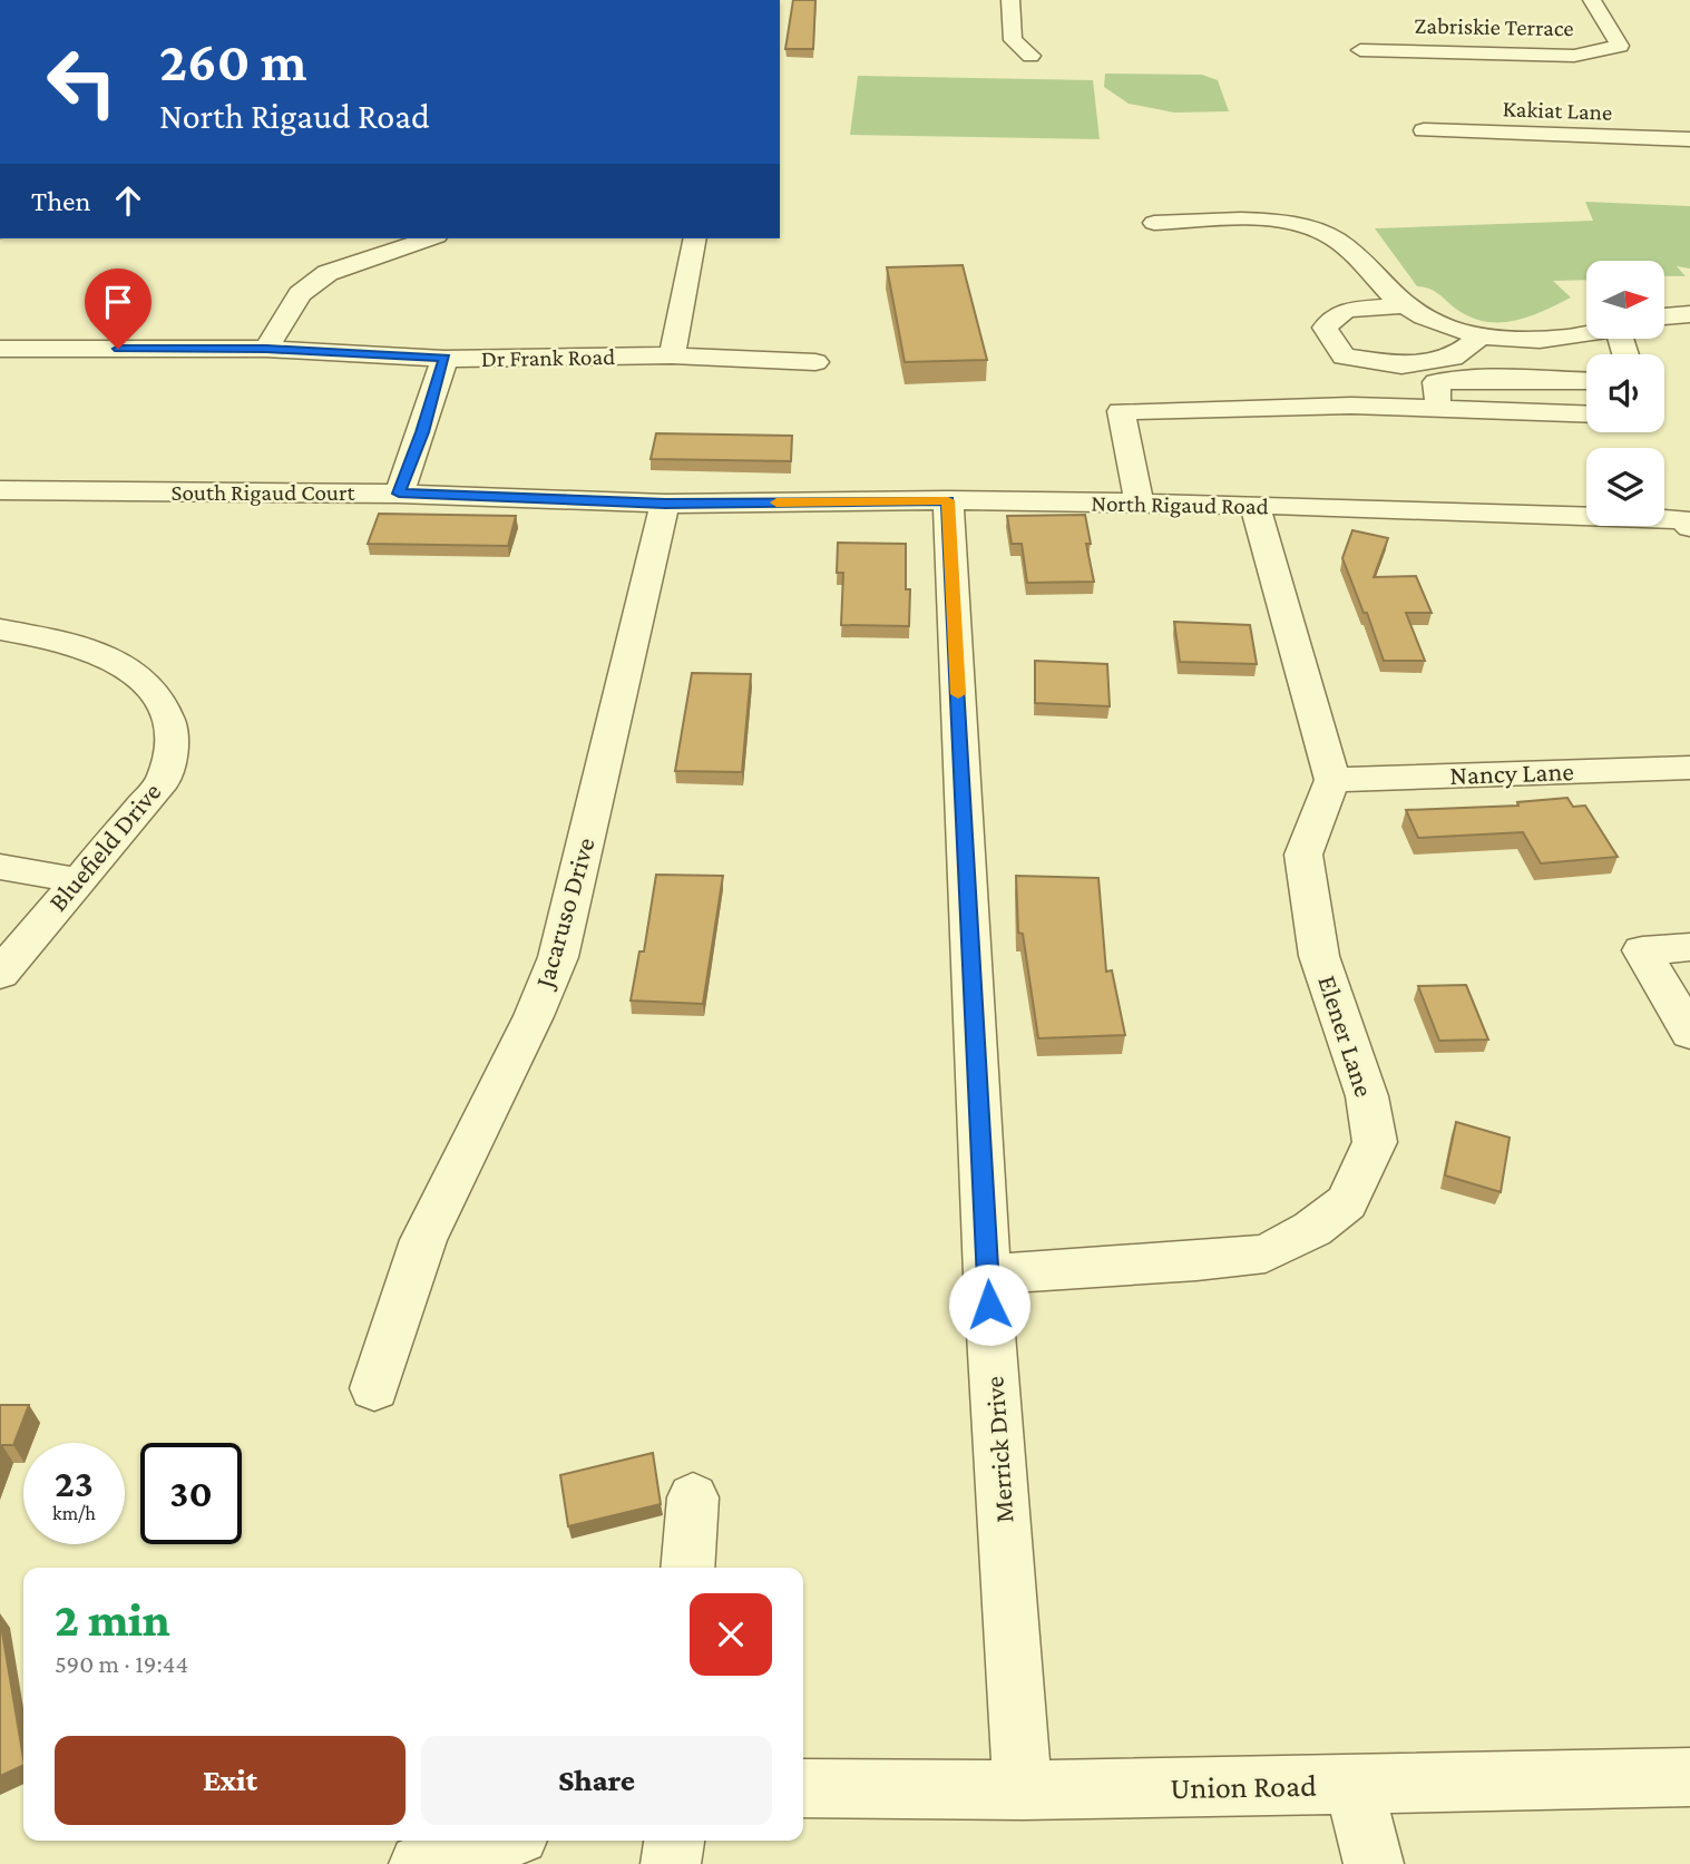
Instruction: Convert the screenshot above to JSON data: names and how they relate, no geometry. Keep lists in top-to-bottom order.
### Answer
{
  "streets": {
    "street": [
      "Zabriskie Terrace",
      "Kakiat Lane",
      "Dr Frank Road",
      "South Rigaud Court",
      "North Rigaud Road",
      "Nancy Lane",
      "Bluefield Drive",
      "Jacaruso Drive",
      "Elener Lane",
      "Merrick Drive",
      "Union Road"
    ]
  },
  "crossings": [
    ["South Rigaud Court", "North Rigaud Road"],
    ["South Rigaud Court", "Jacaruso Drive"],
    ["North Rigaud Road", "Jacaruso Drive"],
    ["North Rigaud Road", "Merrick Drive"],
    ["Nancy Lane", "Elener Lane"],
    ["Elener Lane", "Merrick Drive"],
    ["Merrick Drive", "Union Road"]
  ],
  "north": "right",
  "page": {
    "turn": ["260 m", "North Rigaud Road"],
    "then": "Then",
    "speed": "23 km/h",
    "limit": "30",
    "heading": ["2 min", "590 m · 19:44"],
    "buttons": ["Exit", "Share"]
  }
}
